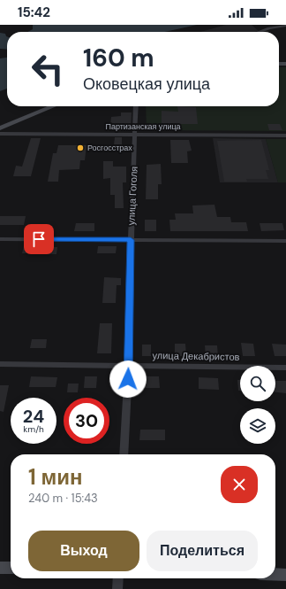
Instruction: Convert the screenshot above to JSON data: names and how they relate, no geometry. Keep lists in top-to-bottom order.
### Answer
{
  "streets": {
    "street": ["Партизанская улица", "улица Гоголя", "улица Декабристов"]
  },
  "crossings": [
    ["Партизанская улица", "улица Гоголя"],
    ["улица Гоголя", "улица Декабристов"]
  ],
  "places": ["Росгосстрах"],
  "page": {
    "status": "15:42",
    "turn": ["160 m", "Оковецкая улица"],
    "speed": "24 km/h",
    "limit": "30",
    "heading": ["1 мин", "240 m · 15:43"],
    "buttons": ["Выход", "Поделиться"]
  }
}
